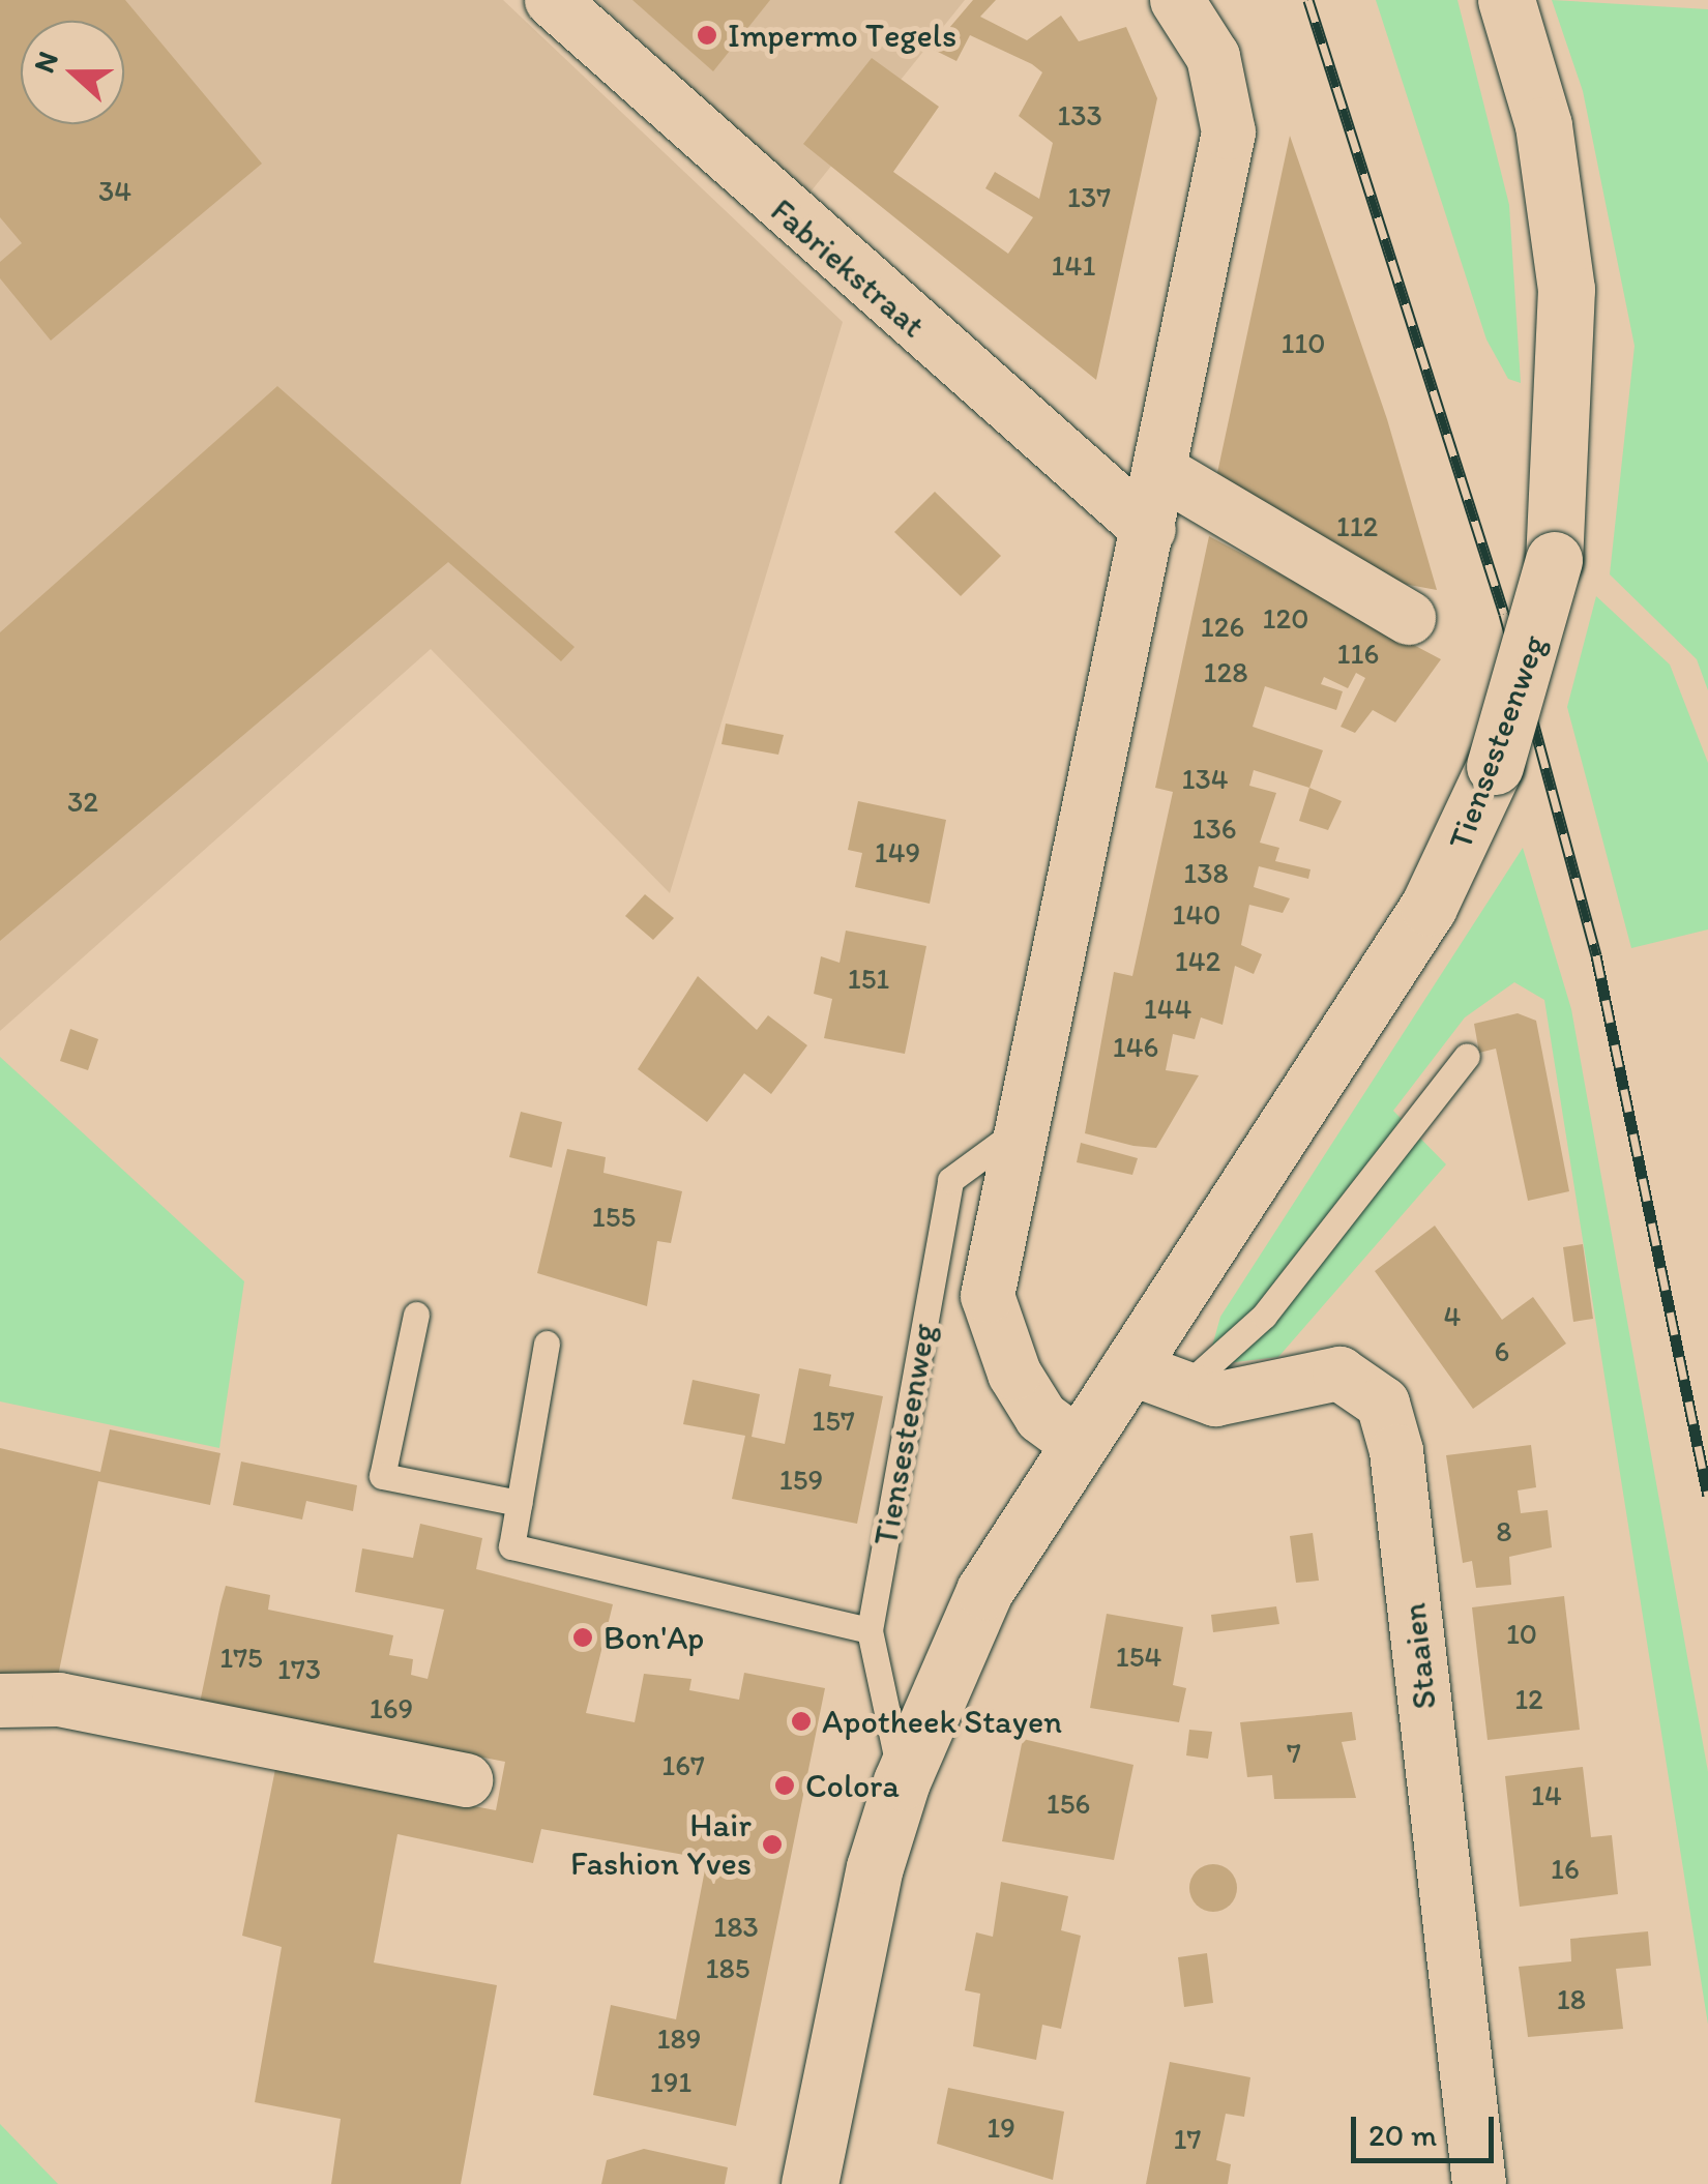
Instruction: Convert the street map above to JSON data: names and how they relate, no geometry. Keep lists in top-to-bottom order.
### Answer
{
  "streets": {
    "main road": ["Tiensesteenweg"],
    "street": ["Fabriekstraat", "Staaien"]
  },
  "crossings": [
    ["Fabriekstraat", "Tiensesteenweg"],
    ["Tiensesteenweg", "Staaien"]
  ],
  "places": [
    "Impermo Tegels",
    "Bon'Ap",
    "Apotheek Stayen",
    "Colora",
    "Hair Fashion Yves"
  ],
  "house_numbers": [
    "133",
    "34",
    "137",
    "141",
    "110",
    "112",
    "120",
    "126",
    "116",
    "128",
    "134",
    "32",
    "136",
    "149",
    "138",
    "140",
    "142",
    "151",
    "144",
    "146",
    "155",
    "4",
    "6",
    "157",
    "159",
    "8",
    "10",
    "154",
    "175",
    "173",
    "12",
    "169",
    "7",
    "167",
    "14",
    "156",
    "16",
    "183",
    "185",
    "18",
    "189",
    "191",
    "19",
    "17"
  ],
  "scale_bar": "20 m",
  "north": "left"
}
